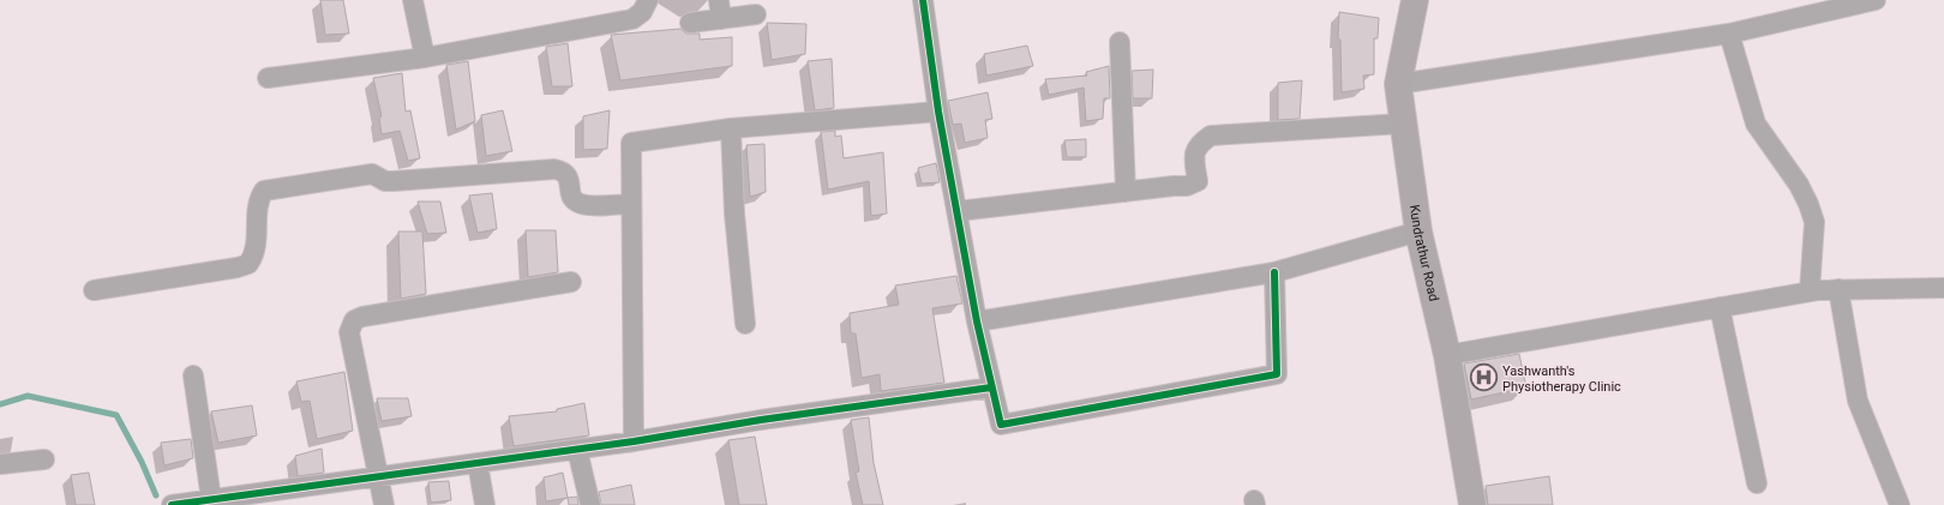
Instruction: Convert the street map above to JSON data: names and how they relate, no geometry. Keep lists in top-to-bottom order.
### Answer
{
  "streets": {
    "street": ["Kundrathur Road"]
  },
  "places": {
    "hospital": ["Yashwanth's Physiotherapy Clinic"]
  }
}
